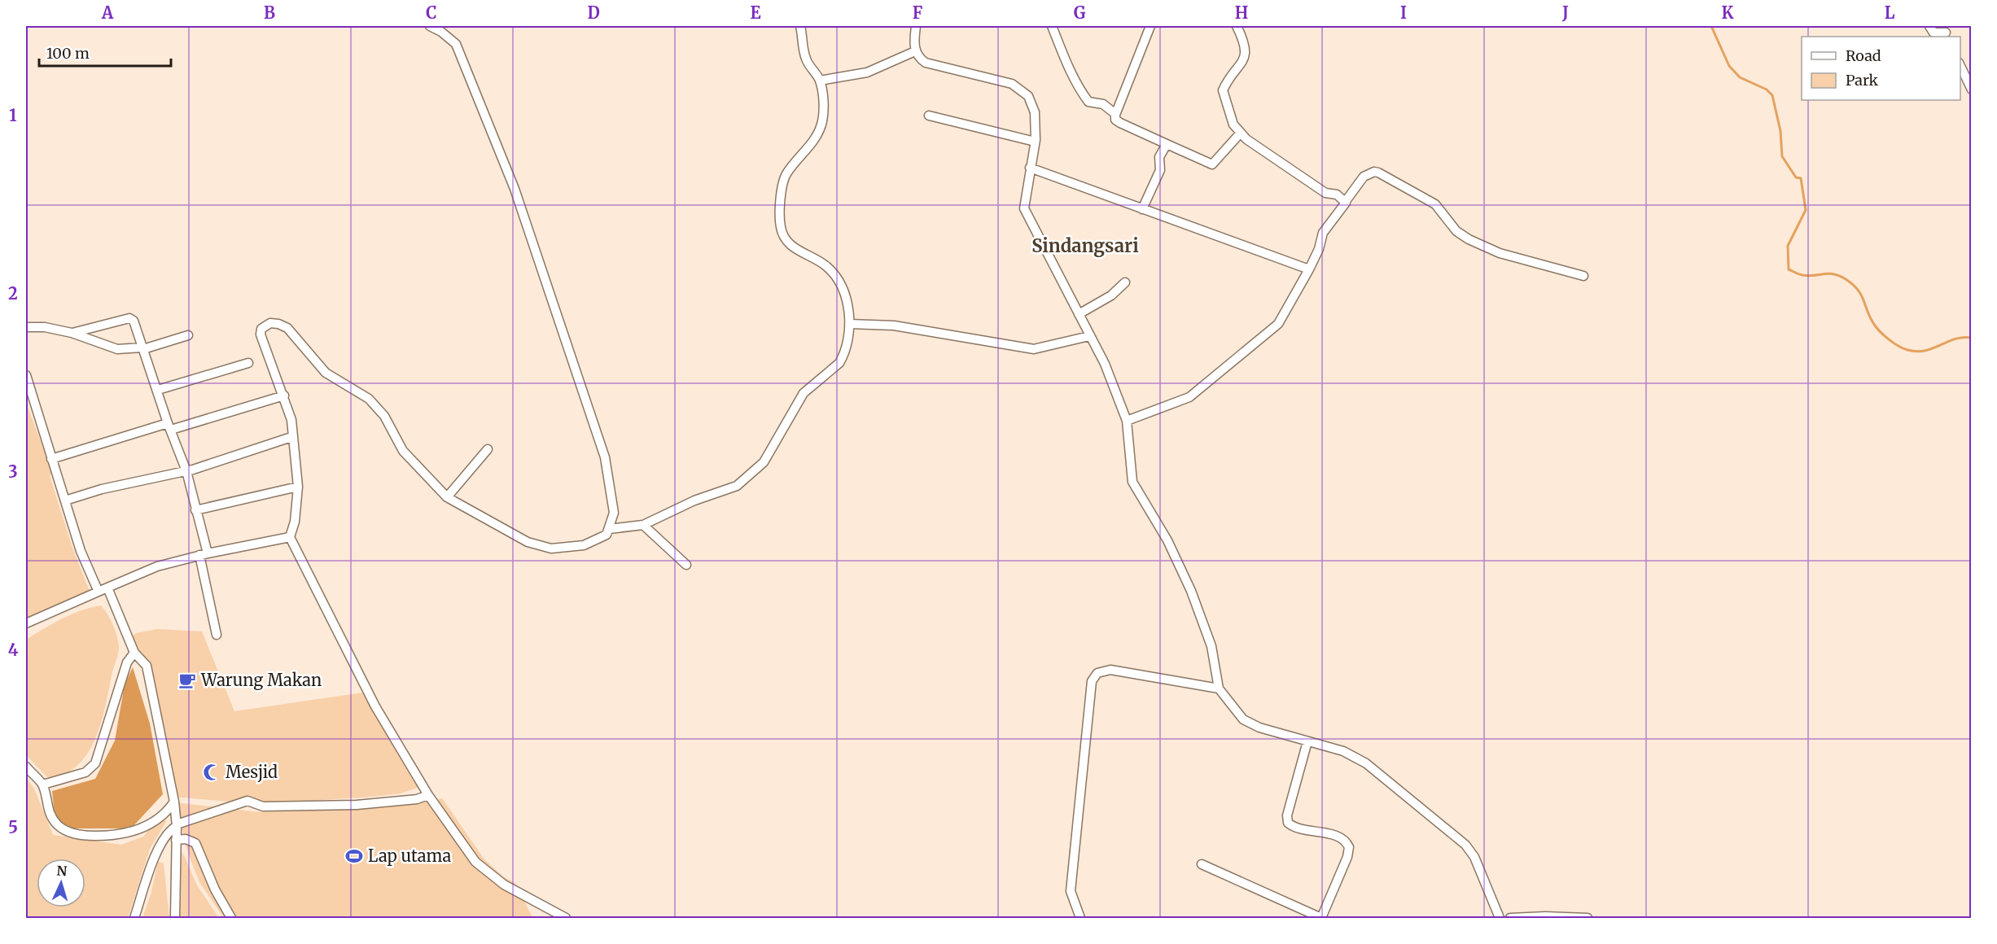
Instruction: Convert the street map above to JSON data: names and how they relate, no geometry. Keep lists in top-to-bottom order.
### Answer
{
  "districts": ["Sindangsari"],
  "places": {
    "cafe": ["Warung Makan"],
    "mosque": ["Mesjid"],
    "sports": ["Lap utama"]
  },
  "legend": ["Road", "Park"],
  "scale_bar": "100 m",
  "north": "top",
  "grid": {
    "columns": [
      "A",
      "B",
      "C",
      "D",
      "E",
      "F",
      "G",
      "H",
      "I",
      "J",
      "K",
      "L"
    ],
    "rows": [
      "1",
      "2",
      "3",
      "4",
      "5"
    ]
  }
}
